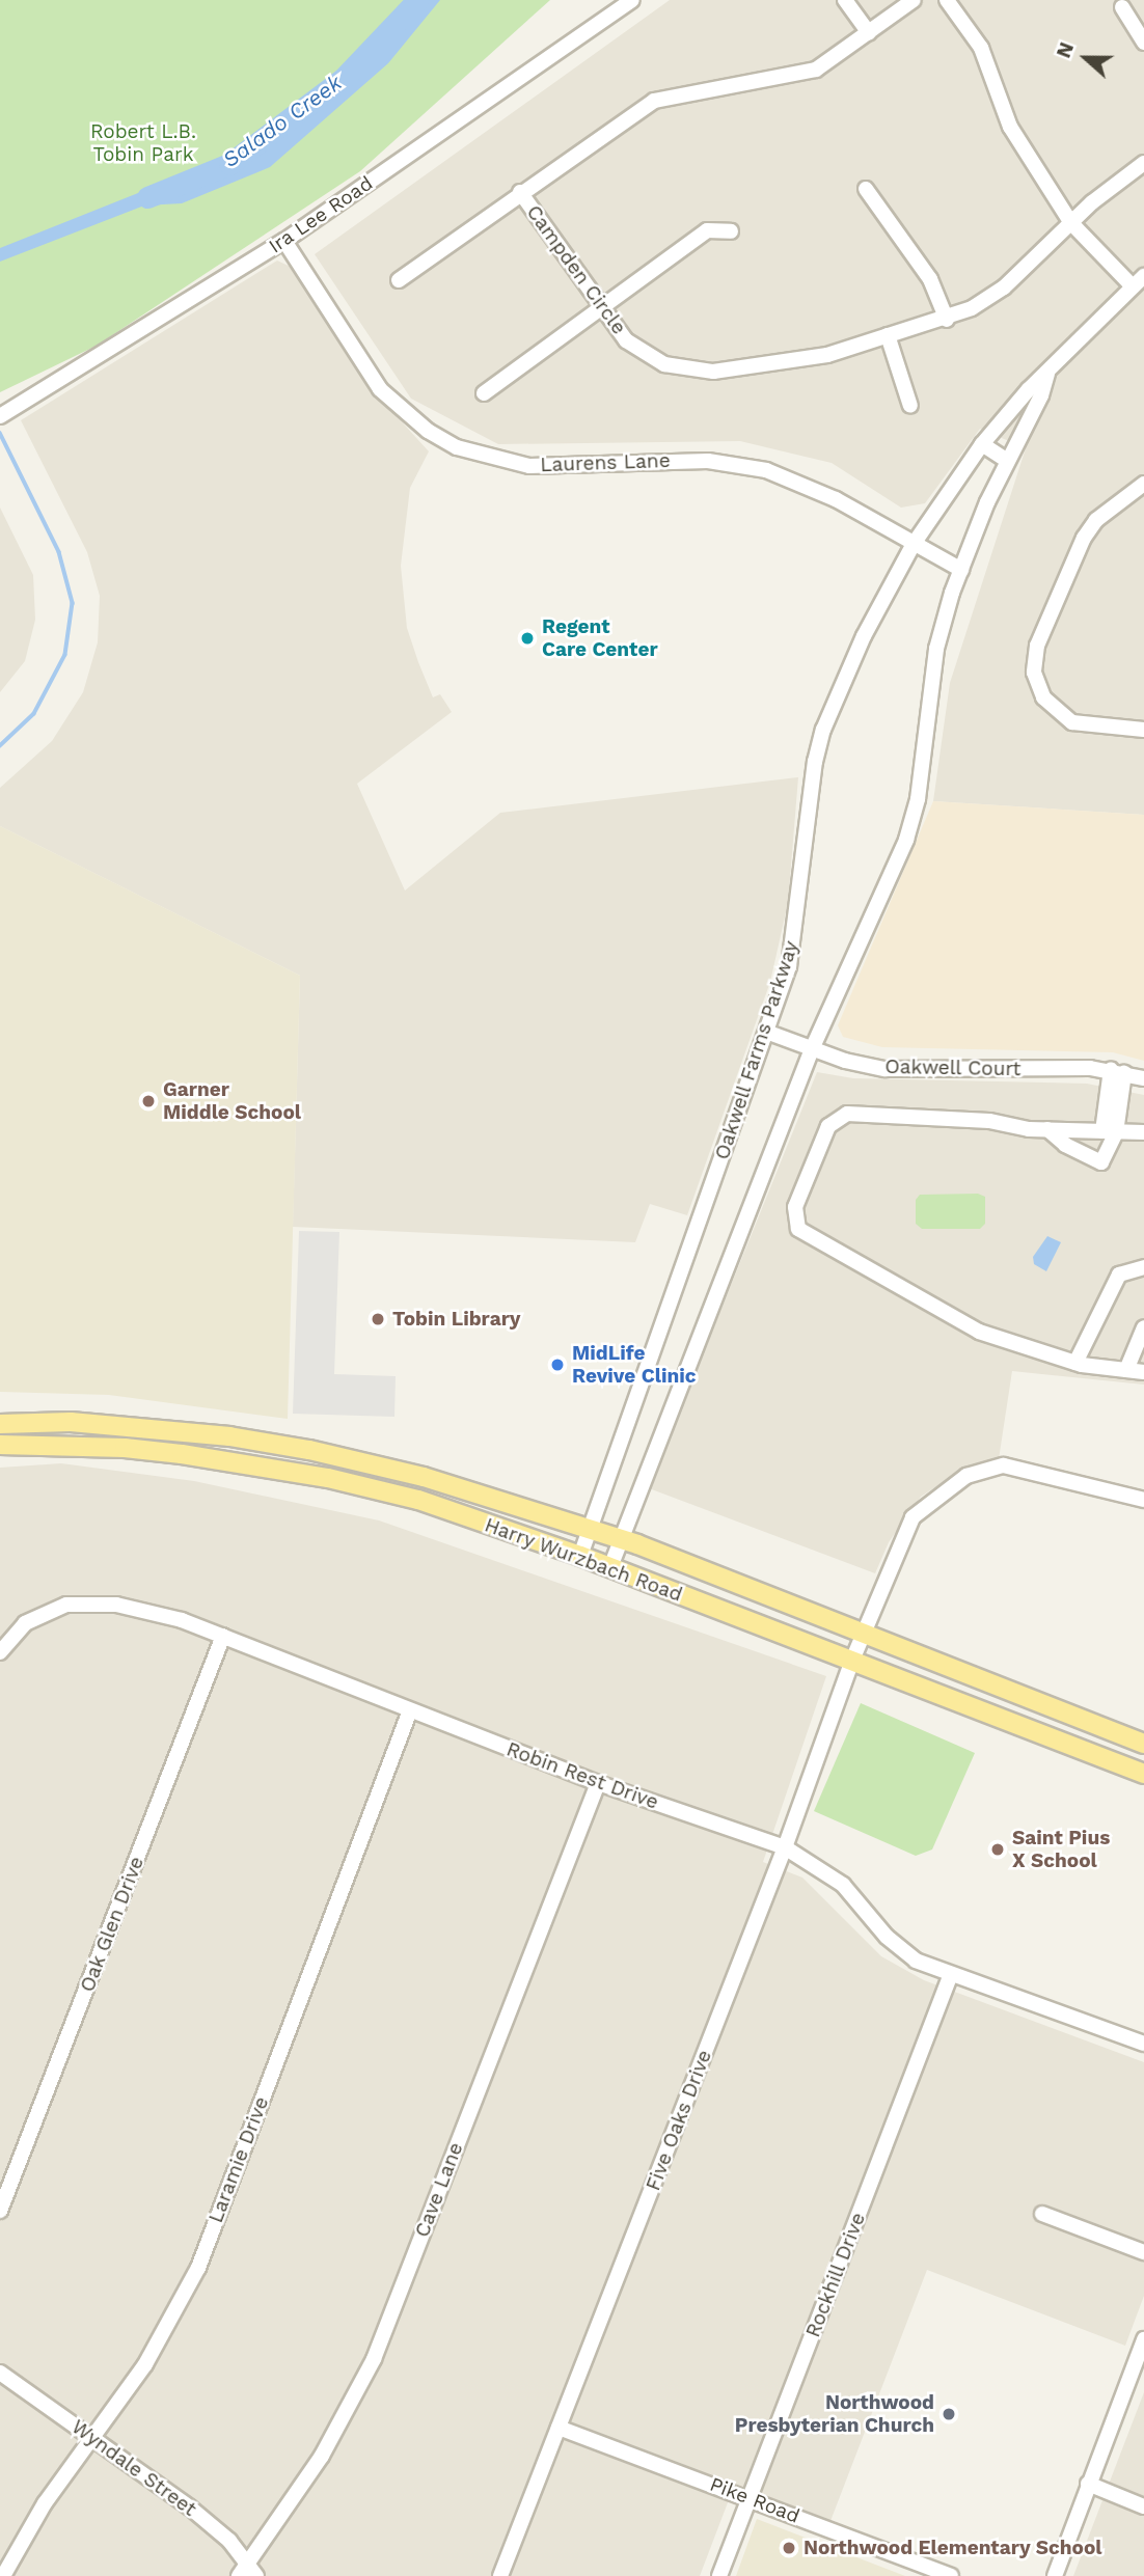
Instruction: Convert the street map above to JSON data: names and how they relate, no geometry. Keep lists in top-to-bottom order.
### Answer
{
  "streets": {
    "main road": ["Harry Wurzbach Road"],
    "street": [
      "Ira Lee Road",
      "Campden Circle",
      "Laurens Lane",
      "Oakwell Farms Parkway",
      "Oakwell Court",
      "Robin Rest Drive",
      "Oak Glen Drive",
      "Five Oaks Drive",
      "Laramie Drive",
      "Cave Lane",
      "Rockhill Drive",
      "Wyndale Street",
      "Pike Road"
    ]
  },
  "crossings": [
    ["Ira Lee Road", "Laurens Lane"],
    ["Laurens Lane", "Oakwell Farms Parkway"],
    ["Oakwell Farms Parkway", "Oakwell Court"],
    ["Oakwell Farms Parkway", "Harry Wurzbach Road"],
    ["Harry Wurzbach Road", "Five Oaks Drive"],
    ["Robin Rest Drive", "Oak Glen Drive"],
    ["Robin Rest Drive", "Five Oaks Drive"],
    ["Robin Rest Drive", "Laramie Drive"],
    ["Robin Rest Drive", "Cave Lane"],
    ["Robin Rest Drive", "Rockhill Drive"],
    ["Five Oaks Drive", "Pike Road"],
    ["Laramie Drive", "Wyndale Street"],
    ["Cave Lane", "Wyndale Street"],
    ["Rockhill Drive", "Pike Road"]
  ],
  "water": ["Salado Creek"],
  "parks": ["Robert L.B. Tobin Park"],
  "places": [
    "Regent Care Center",
    "Garner Middle School",
    "Tobin Library",
    "MidLife Revive Clinic",
    "Saint Pius X School",
    "Northwood Presbyterian Church",
    "Northwood Elementary School"
  ],
  "north": "left"
}
